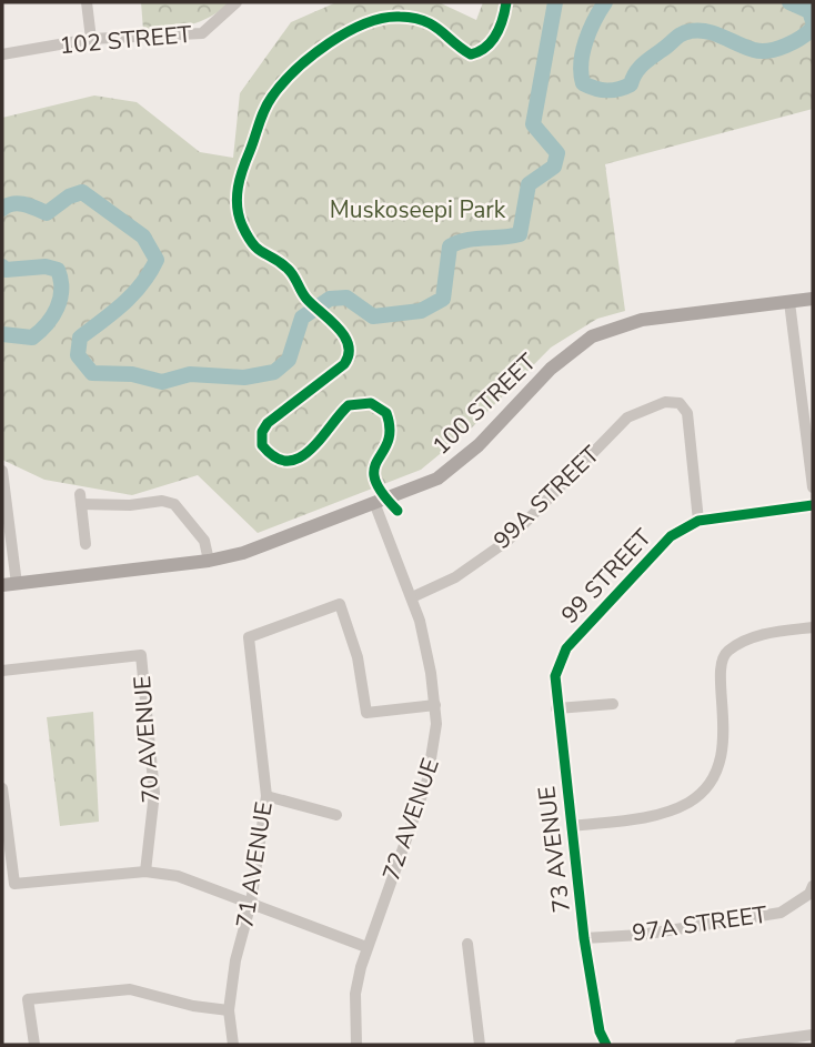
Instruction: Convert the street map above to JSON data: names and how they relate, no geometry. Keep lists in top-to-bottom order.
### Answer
{
  "streets": {
    "main road": ["100 STREET"],
    "street": [
      "102 STREET",
      "99A STREET",
      "99 STREET",
      "70 AVENUE",
      "72 AVENUE",
      "73 AVENUE",
      "71 AVENUE",
      "97A STREET"
    ]
  },
  "crossings": [
    ["100 STREET", "72 AVENUE"],
    ["99A STREET", "99 STREET"],
    ["99A STREET", "72 AVENUE"],
    ["99 STREET", "73 AVENUE"],
    ["72 AVENUE", "71 AVENUE"],
    ["73 AVENUE", "97A STREET"]
  ],
  "parks": ["Muskoseepi Park"]
}
